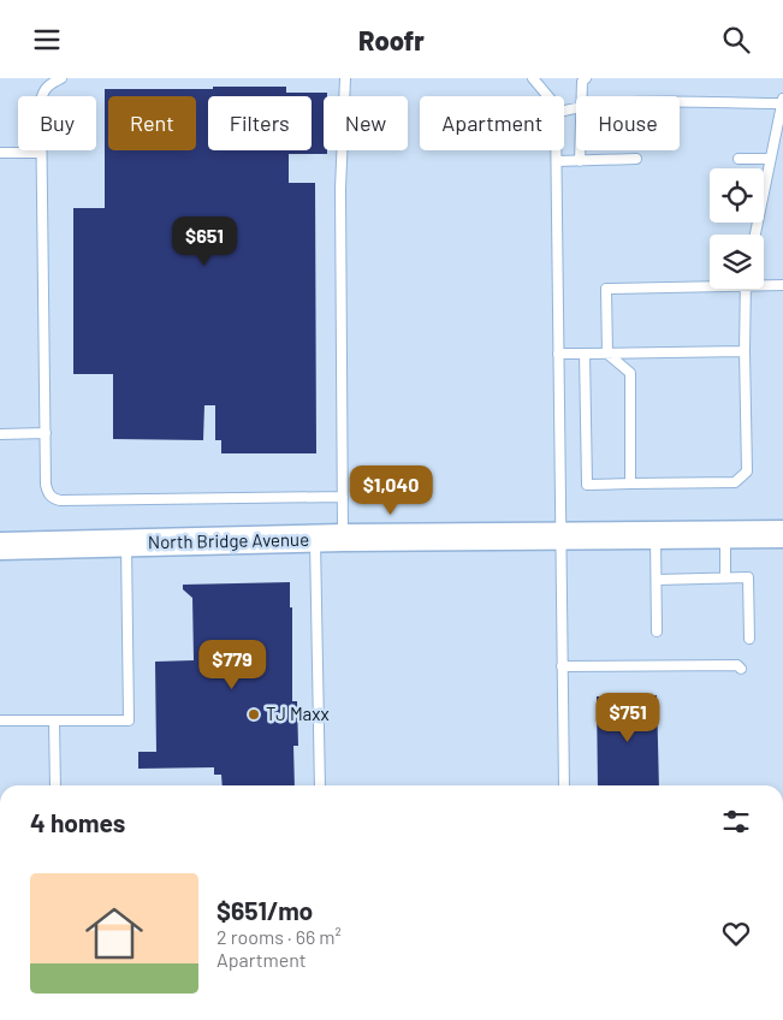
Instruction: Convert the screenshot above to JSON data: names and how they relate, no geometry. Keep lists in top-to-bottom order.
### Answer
{
  "streets": {
    "street": ["North Bridge Avenue"]
  },
  "places": ["TJ Maxx"],
  "page": {
    "header": "Roofr",
    "chip": [
      "Buy",
      "Rent",
      "Filters",
      "New",
      "Apartment",
      "House"
    ],
    "price": [
      "$651",
      "$1,040",
      "$779",
      "$751"
    ],
    "heading": "4 homes",
    "list": [
      {
        "name": "$651/mo",
        "note": "2 rooms · 66 m² · Apartment"
      }
    ]
  }
}
